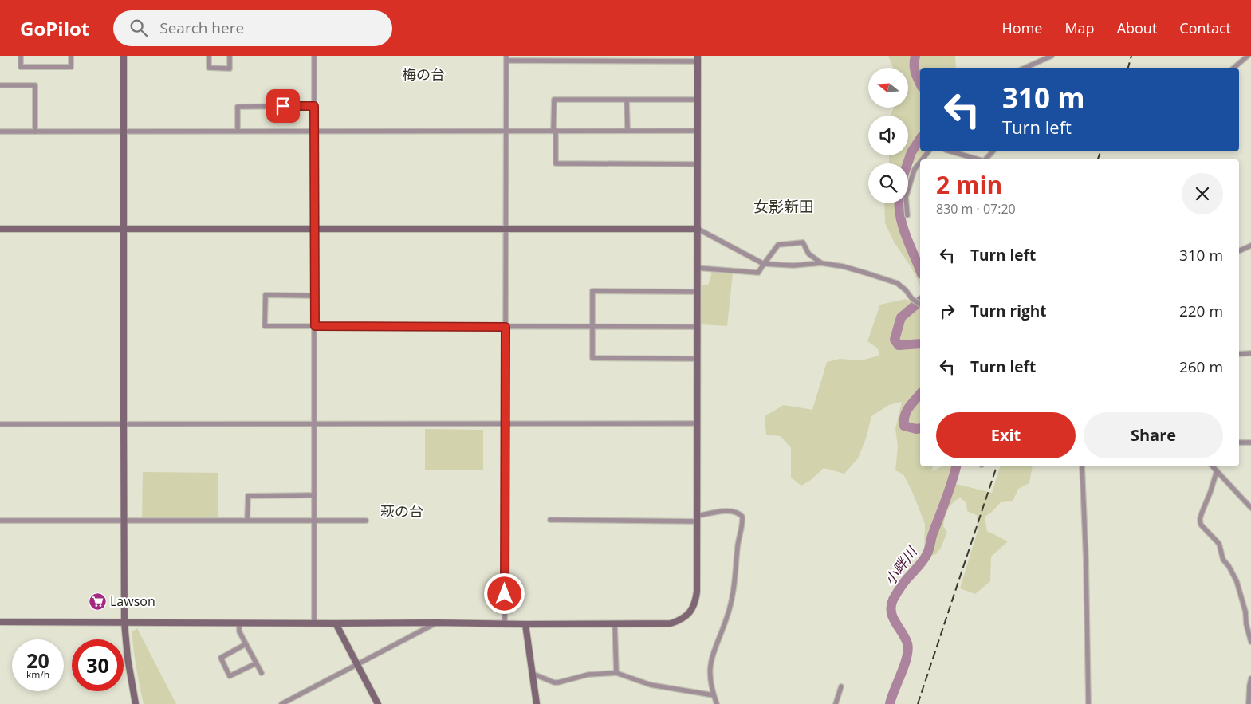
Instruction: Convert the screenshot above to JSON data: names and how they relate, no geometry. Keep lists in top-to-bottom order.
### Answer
{
  "districts": ["梅の台", "女影新田", "萩の台"],
  "water": ["小畔川"],
  "places": {
    "supermarket": ["Lawson"]
  },
  "north": "left",
  "page": {
    "header": "GoPilot",
    "search": "Search here",
    "nav": [
      "Home",
      "Map",
      "About",
      "Contact"
    ],
    "turn": ["310 m", "Turn left"],
    "heading": ["2 min", "830 m · 07:20"],
    "list": [
      {
        "name": "Turn left",
        "value": "310 m"
      },
      {
        "name": "Turn right",
        "value": "220 m"
      },
      {
        "name": "Turn left",
        "value": "260 m"
      }
    ],
    "buttons": ["Exit", "Share"],
    "speed": "20 km/h",
    "limit": "30"
  }
}
